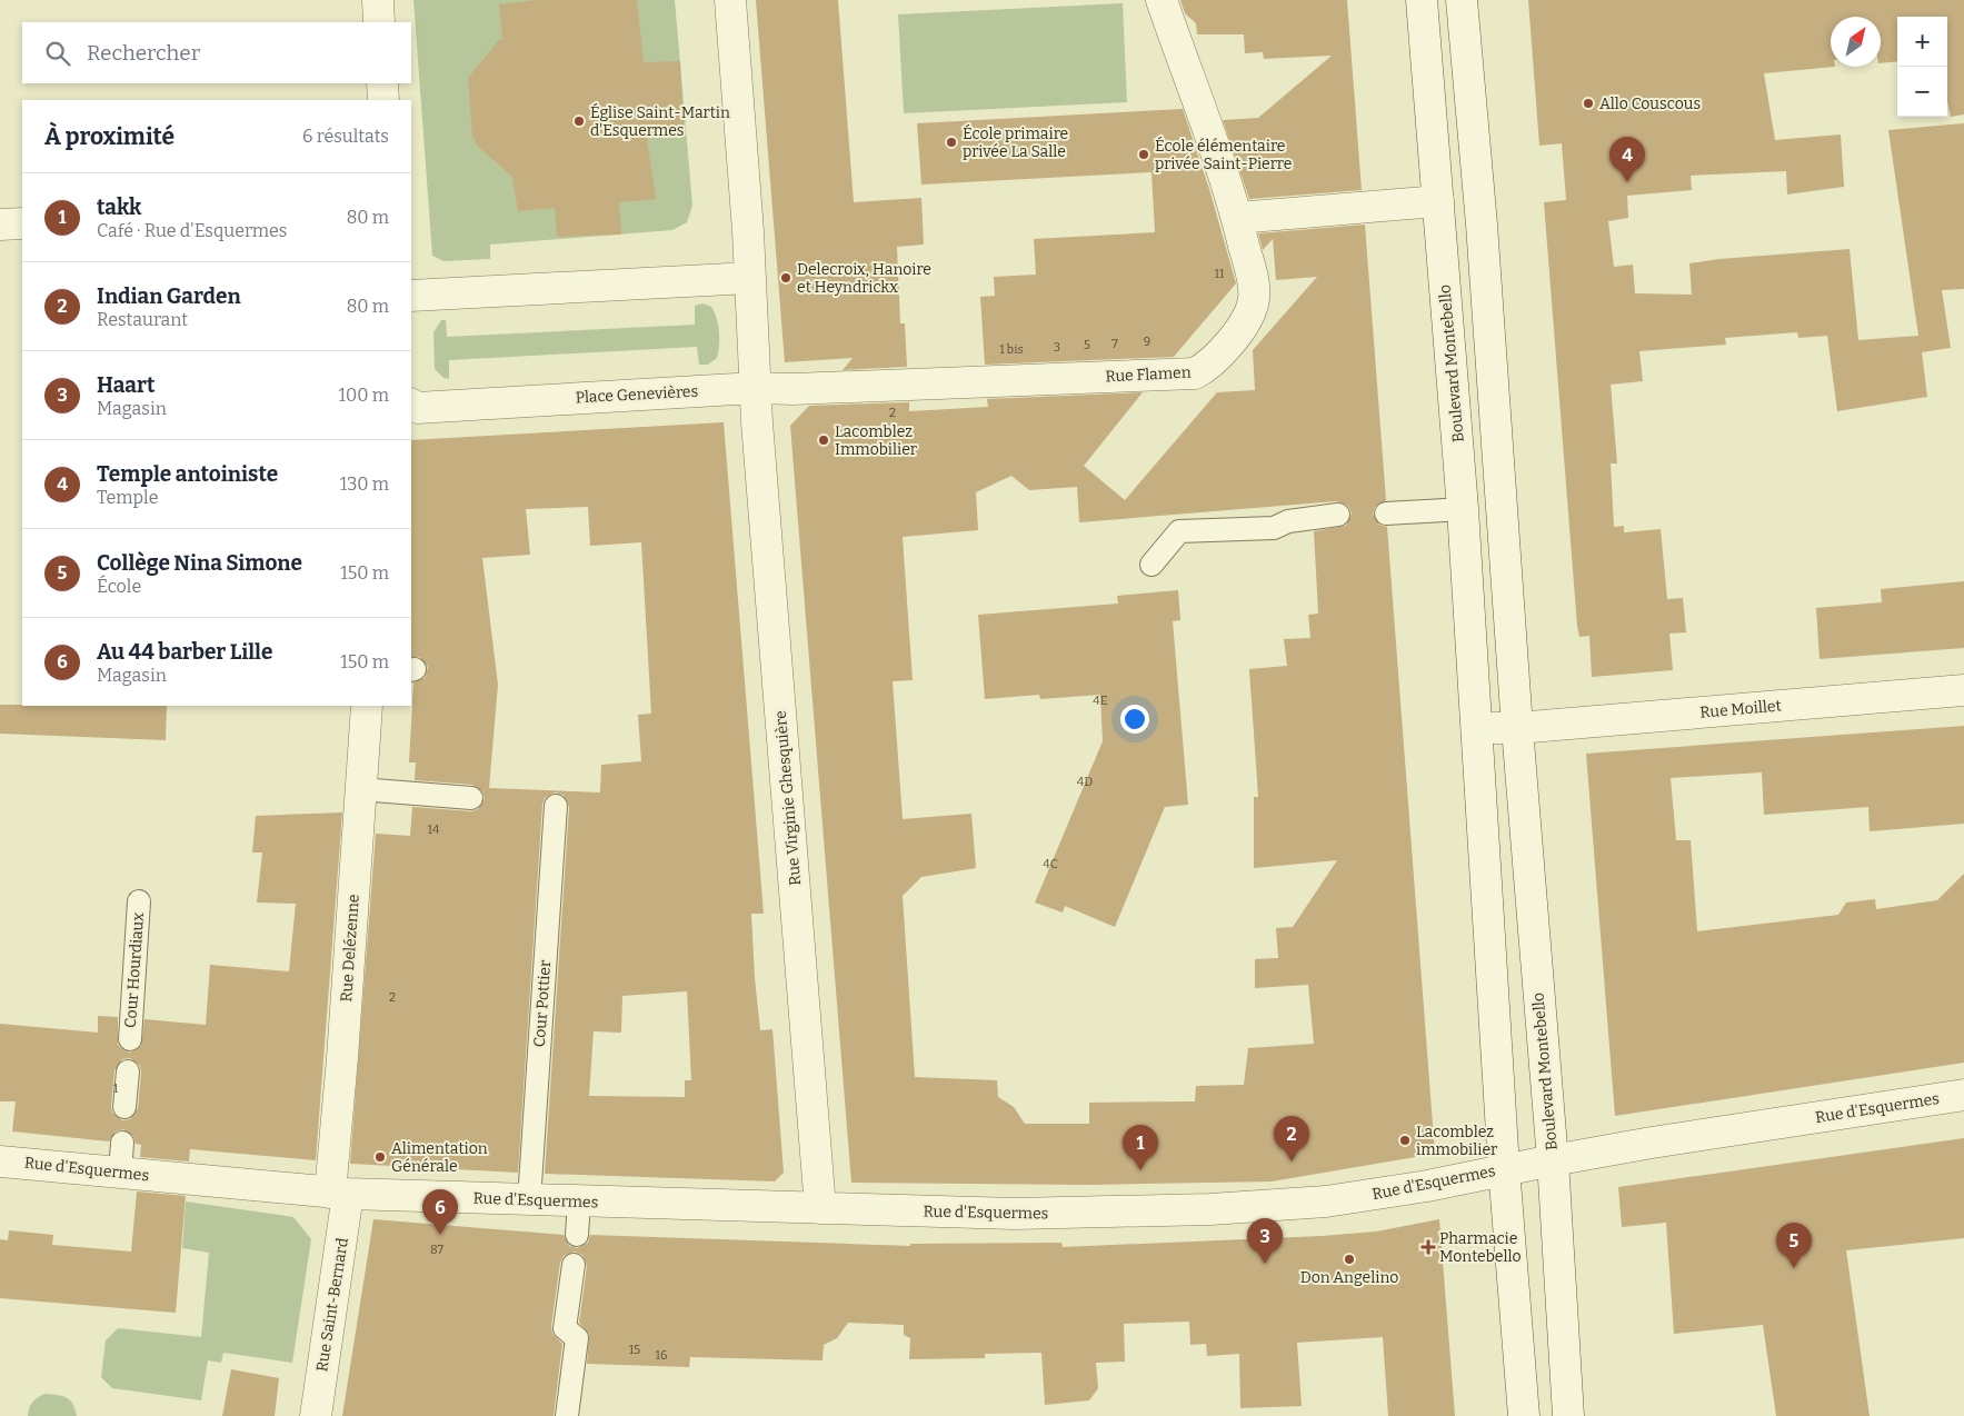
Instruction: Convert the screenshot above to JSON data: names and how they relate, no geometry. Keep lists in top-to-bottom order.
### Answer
{
  "streets": {
    "street": [
      "Boulevard Montebello",
      "Rue Flamen",
      "Place Genevières",
      "Rue Moillet",
      "Rue Virginie Ghesquière",
      "Rue Delézenne",
      "Rue d'Esquermes",
      "Rue Saint-Bernard"
    ],
    "lane": ["Cour Hourdiaux", "Cour Pottier"]
  },
  "crossings": [
    ["Boulevard Montebello", "Rue Moillet"],
    ["Boulevard Montebello", "Rue d'Esquermes"],
    ["Rue Flamen", "Place Genevières"],
    ["Rue Flamen", "Rue Virginie Ghesquière"],
    ["Place Genevières", "Rue Virginie Ghesquière"],
    ["Rue Virginie Ghesquière", "Rue d'Esquermes"],
    ["Rue Delézenne", "Rue d'Esquermes"],
    ["Rue Delézenne", "Rue Saint-Bernard"],
    ["Cour Pottier", "Rue d'Esquermes"],
    ["Rue d'Esquermes", "Rue Saint-Bernard"]
  ],
  "places": {
    "other": [
      "Allo Couscous",
      "Église Saint-Martin d'Esquermes",
      "École primaire privée La Salle",
      "École élémentaire privée Saint-Pierre",
      "Delecroix, Hanoire et Heyndrickx",
      "Lacomblez Immobilier",
      "Lacomblez immobilier",
      "Alimentation Générale",
      "Don Angelino"
    ],
    "health": ["Pharmacie Montebello"]
  },
  "house_numbers": [
    "11",
    "9",
    "7",
    "5",
    "3",
    "1 bis",
    "2",
    "4E",
    "4D",
    "14",
    "4C",
    "2",
    "1",
    "87",
    "15",
    "16"
  ],
  "north": "top right",
  "page": {
    "map_buttons": ["+", "−"],
    "search": "Rechercher",
    "heading": ["À proximité", "6 résultats"],
    "pins": [
      "4",
      "2",
      "1",
      "6",
      "3",
      "5"
    ],
    "list": [
      {
        "mark": "1",
        "name": "takk",
        "note": "Café · Rue d'Esquermes",
        "value": "80 m"
      },
      {
        "mark": "2",
        "name": "Indian Garden",
        "note": "Restaurant",
        "value": "80 m"
      },
      {
        "mark": "3",
        "name": "Haart",
        "note": "Magasin",
        "value": "100 m"
      },
      {
        "mark": "4",
        "name": "Temple antoiniste",
        "note": "Temple",
        "value": "130 m"
      },
      {
        "mark": "5",
        "name": "Collège Nina Simone",
        "note": "École",
        "value": "150 m"
      },
      {
        "mark": "6",
        "name": "Au 44 barber Lille",
        "note": "Magasin",
        "value": "150 m"
      }
    ]
  }
}
